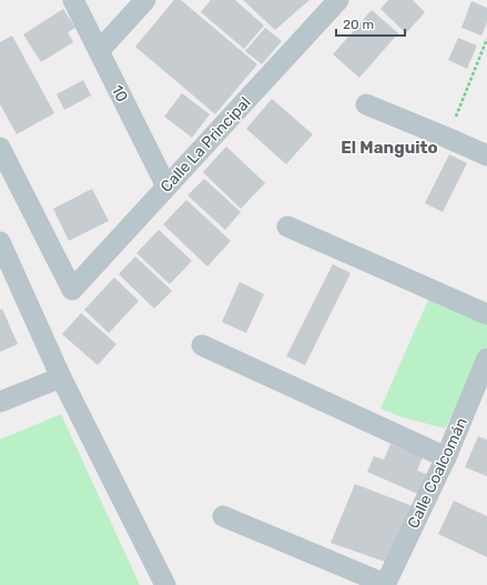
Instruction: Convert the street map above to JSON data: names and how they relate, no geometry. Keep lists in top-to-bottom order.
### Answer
{
  "streets": {
    "street": ["10", "Calle La Principal", "Calle Coalcomán"]
  },
  "crossings": [
    ["10", "Calle La Principal"]
  ],
  "districts": ["El Manguito"],
  "scale_bar": "20 m"
}
